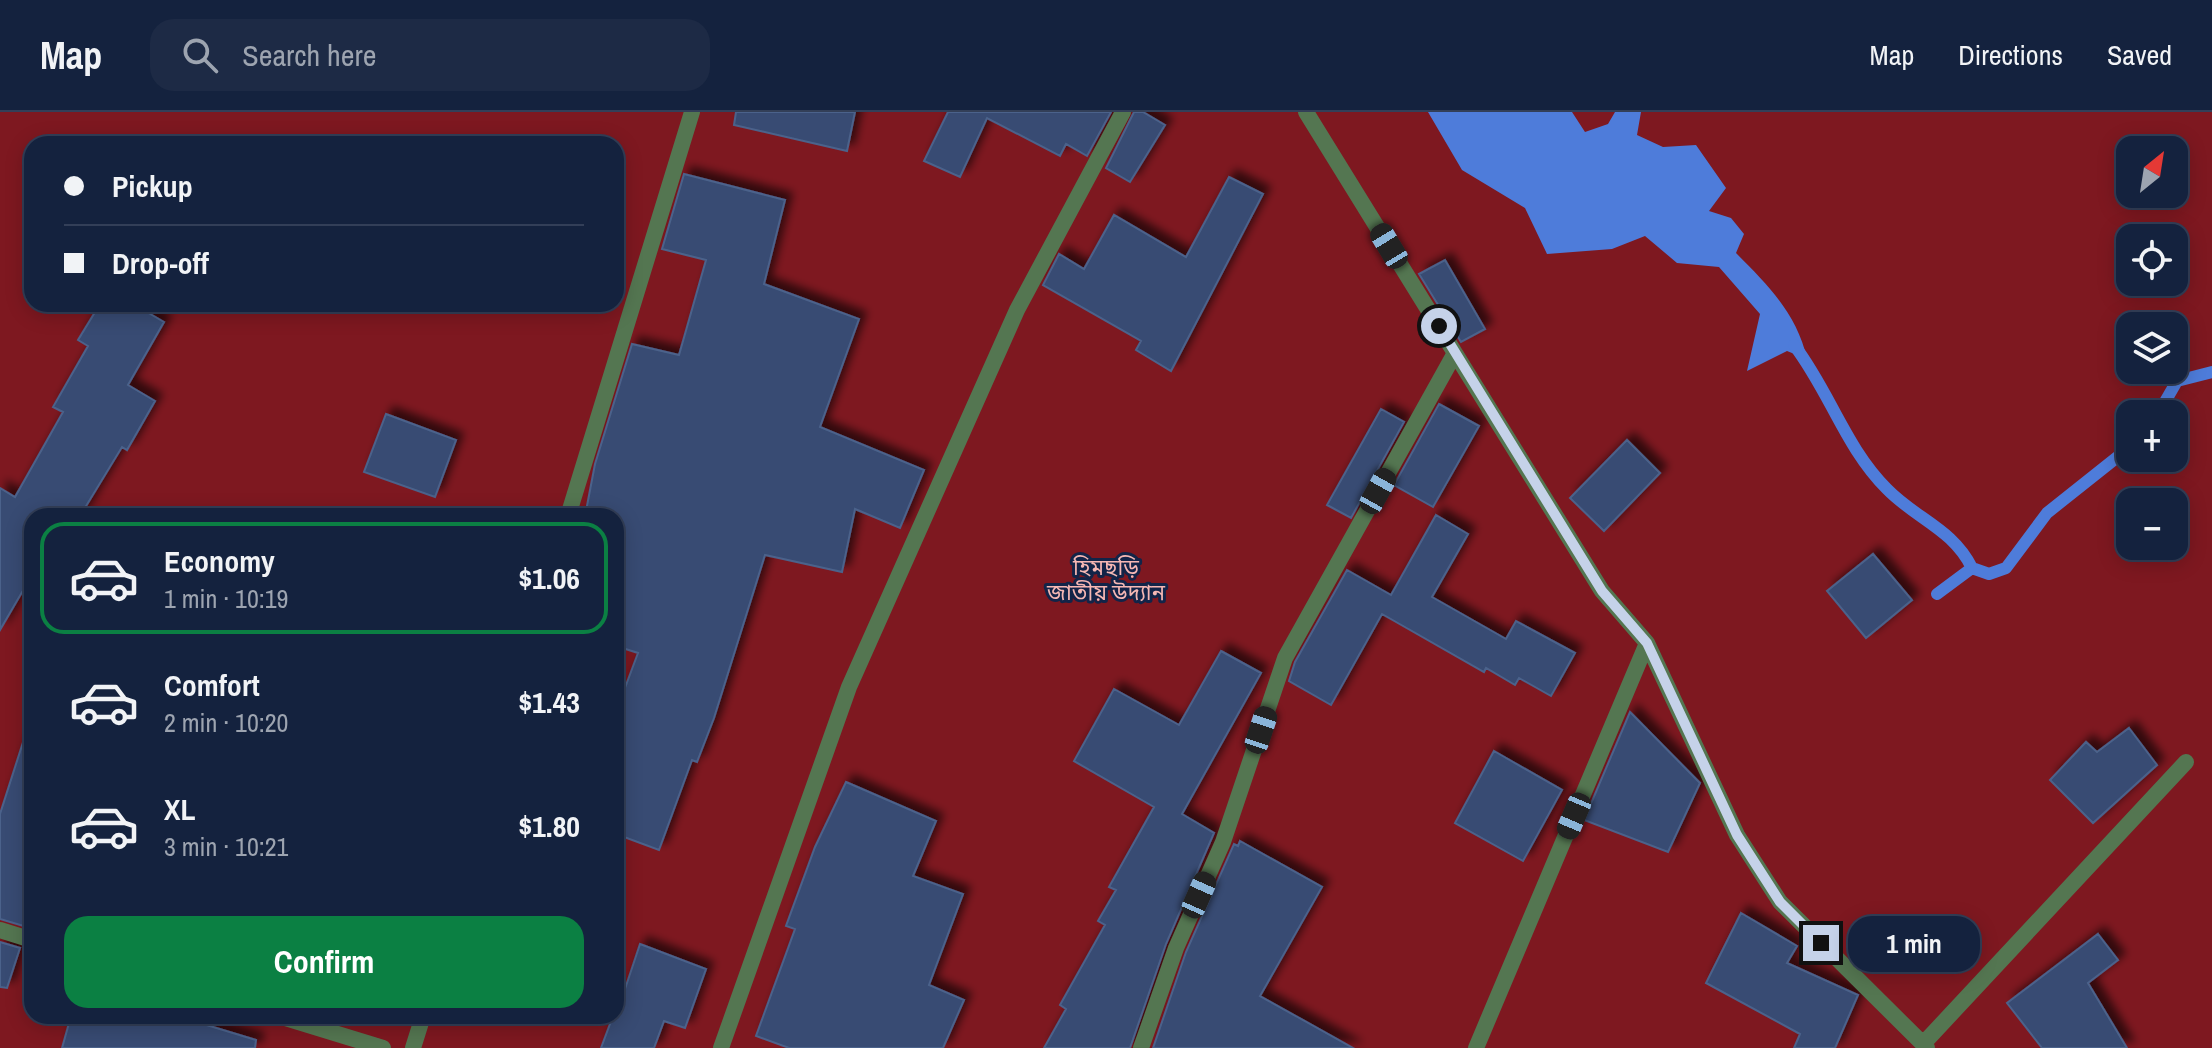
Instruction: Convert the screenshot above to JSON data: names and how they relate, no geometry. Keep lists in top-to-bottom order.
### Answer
{
  "parks": ["হিমছড়ি জাতীয় উদ্যান"],
  "north": "top right",
  "page": {
    "header": "Map",
    "search": "Search here",
    "nav": ["Map", "Directions", "Saved"],
    "map_buttons": ["+", "−"],
    "banner": ["Pickup", "Drop-off"],
    "list": [
      {
        "name": "Economy",
        "note": "1 min · 10:19",
        "value": "$1.06"
      },
      {
        "name": "Comfort",
        "note": "2 min · 10:20",
        "value": "$1.43"
      },
      {
        "name": "XL",
        "note": "3 min · 10:21",
        "value": "$1.80"
      }
    ],
    "buttons": "Confirm",
    "bubble": "1 min"
  }
}
